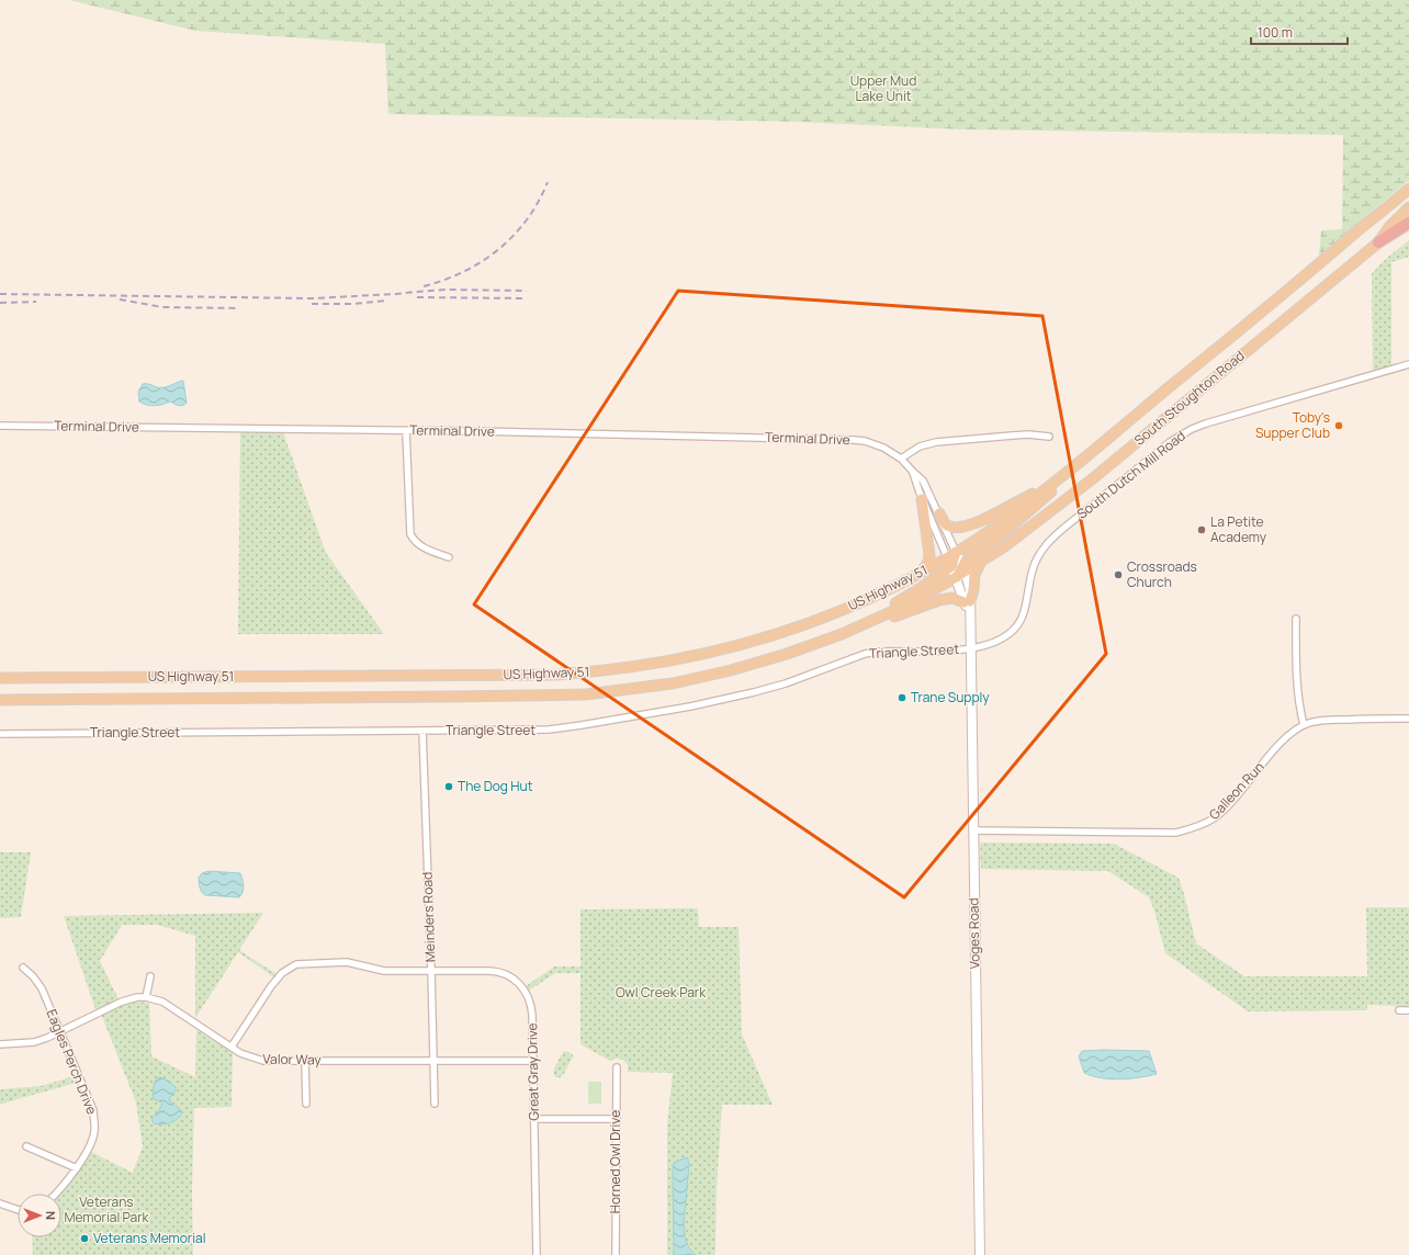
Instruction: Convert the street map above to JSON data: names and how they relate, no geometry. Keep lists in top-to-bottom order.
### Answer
{
  "streets": {
    "main road": ["South Stoughton Road", "US Highway 51"],
    "street": [
      "Terminal Drive",
      "South Dutch Mill Road",
      "Triangle Street",
      "Galleon Run",
      "Meinders Road",
      "Voges Road",
      "Valor Way",
      "Eagles Perch Drive",
      "Great Gray Drive",
      "Horned Owl Drive"
    ]
  },
  "crossings": [
    ["South Stoughton Road", "Terminal Drive"],
    ["South Stoughton Road", "US Highway 51"],
    ["South Stoughton Road", "Voges Road"],
    ["Terminal Drive", "US Highway 51"],
    ["Terminal Drive", "Voges Road"],
    ["South Dutch Mill Road", "Triangle Street"],
    ["South Dutch Mill Road", "Voges Road"],
    ["US Highway 51", "Voges Road"],
    ["Triangle Street", "Meinders Road"],
    ["Triangle Street", "Voges Road"],
    ["Galleon Run", "Voges Road"],
    ["Meinders Road", "Valor Way"],
    ["Meinders Road", "Great Gray Drive"],
    ["Valor Way", "Eagles Perch Drive"],
    ["Valor Way", "Great Gray Drive"]
  ],
  "parks": ["Upper Mud Lake Unit", "Owl Creek Park", "Veterans Memorial Park"],
  "places": [
    "Toby's Supper Club",
    "La Petite Academy",
    "Crossroads Church",
    "Trane Supply",
    "The Dog Hut",
    "Veterans Memorial"
  ],
  "scale_bar": "100 m",
  "north": "right"
}
